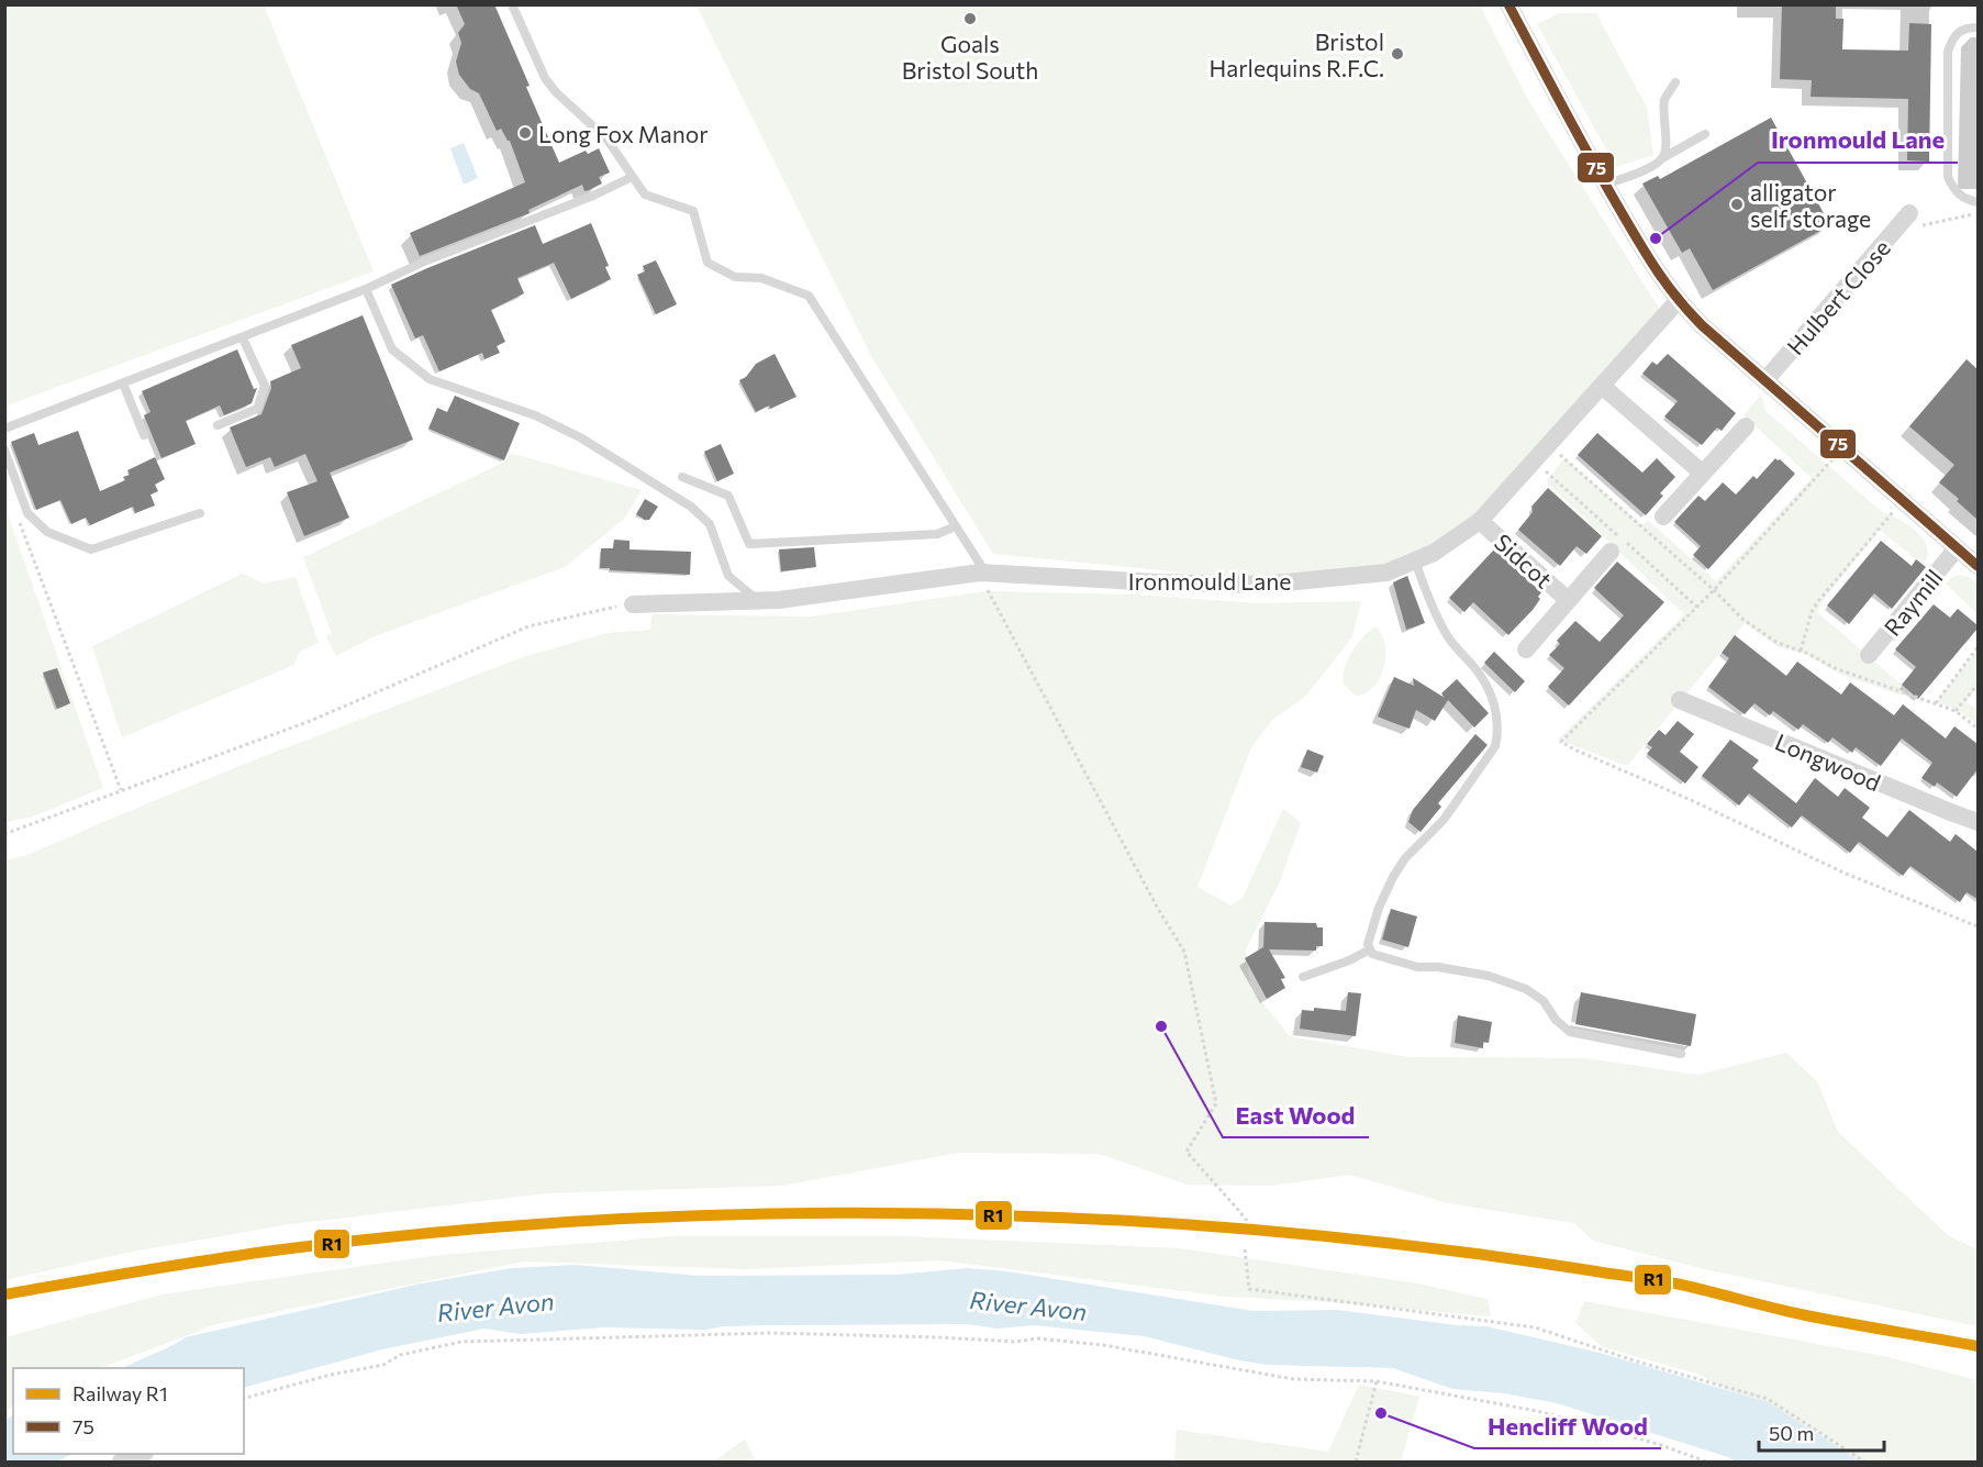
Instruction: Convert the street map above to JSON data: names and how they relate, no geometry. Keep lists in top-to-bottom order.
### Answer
{
  "streets": {
    "street": [
      "Hulbert Close",
      "Sidcot",
      "Ironmould Lane",
      "Raymill",
      "Longwood"
    ]
  },
  "crossings": [
    ["Sidcot", "Ironmould Lane"]
  ],
  "water": ["River Avon"],
  "places": [
    "Goals Bristol South",
    "Bristol Harlequins R.F.C.",
    "Long Fox Manor",
    "alligator self storage",
    "Ironmould Lane",
    "East Wood",
    "Hencliff Wood"
  ],
  "lines": ["transit line 75", "rail line R1"],
  "legend": ["Railway R1", "75"],
  "scale_bar": "50 m"
}
